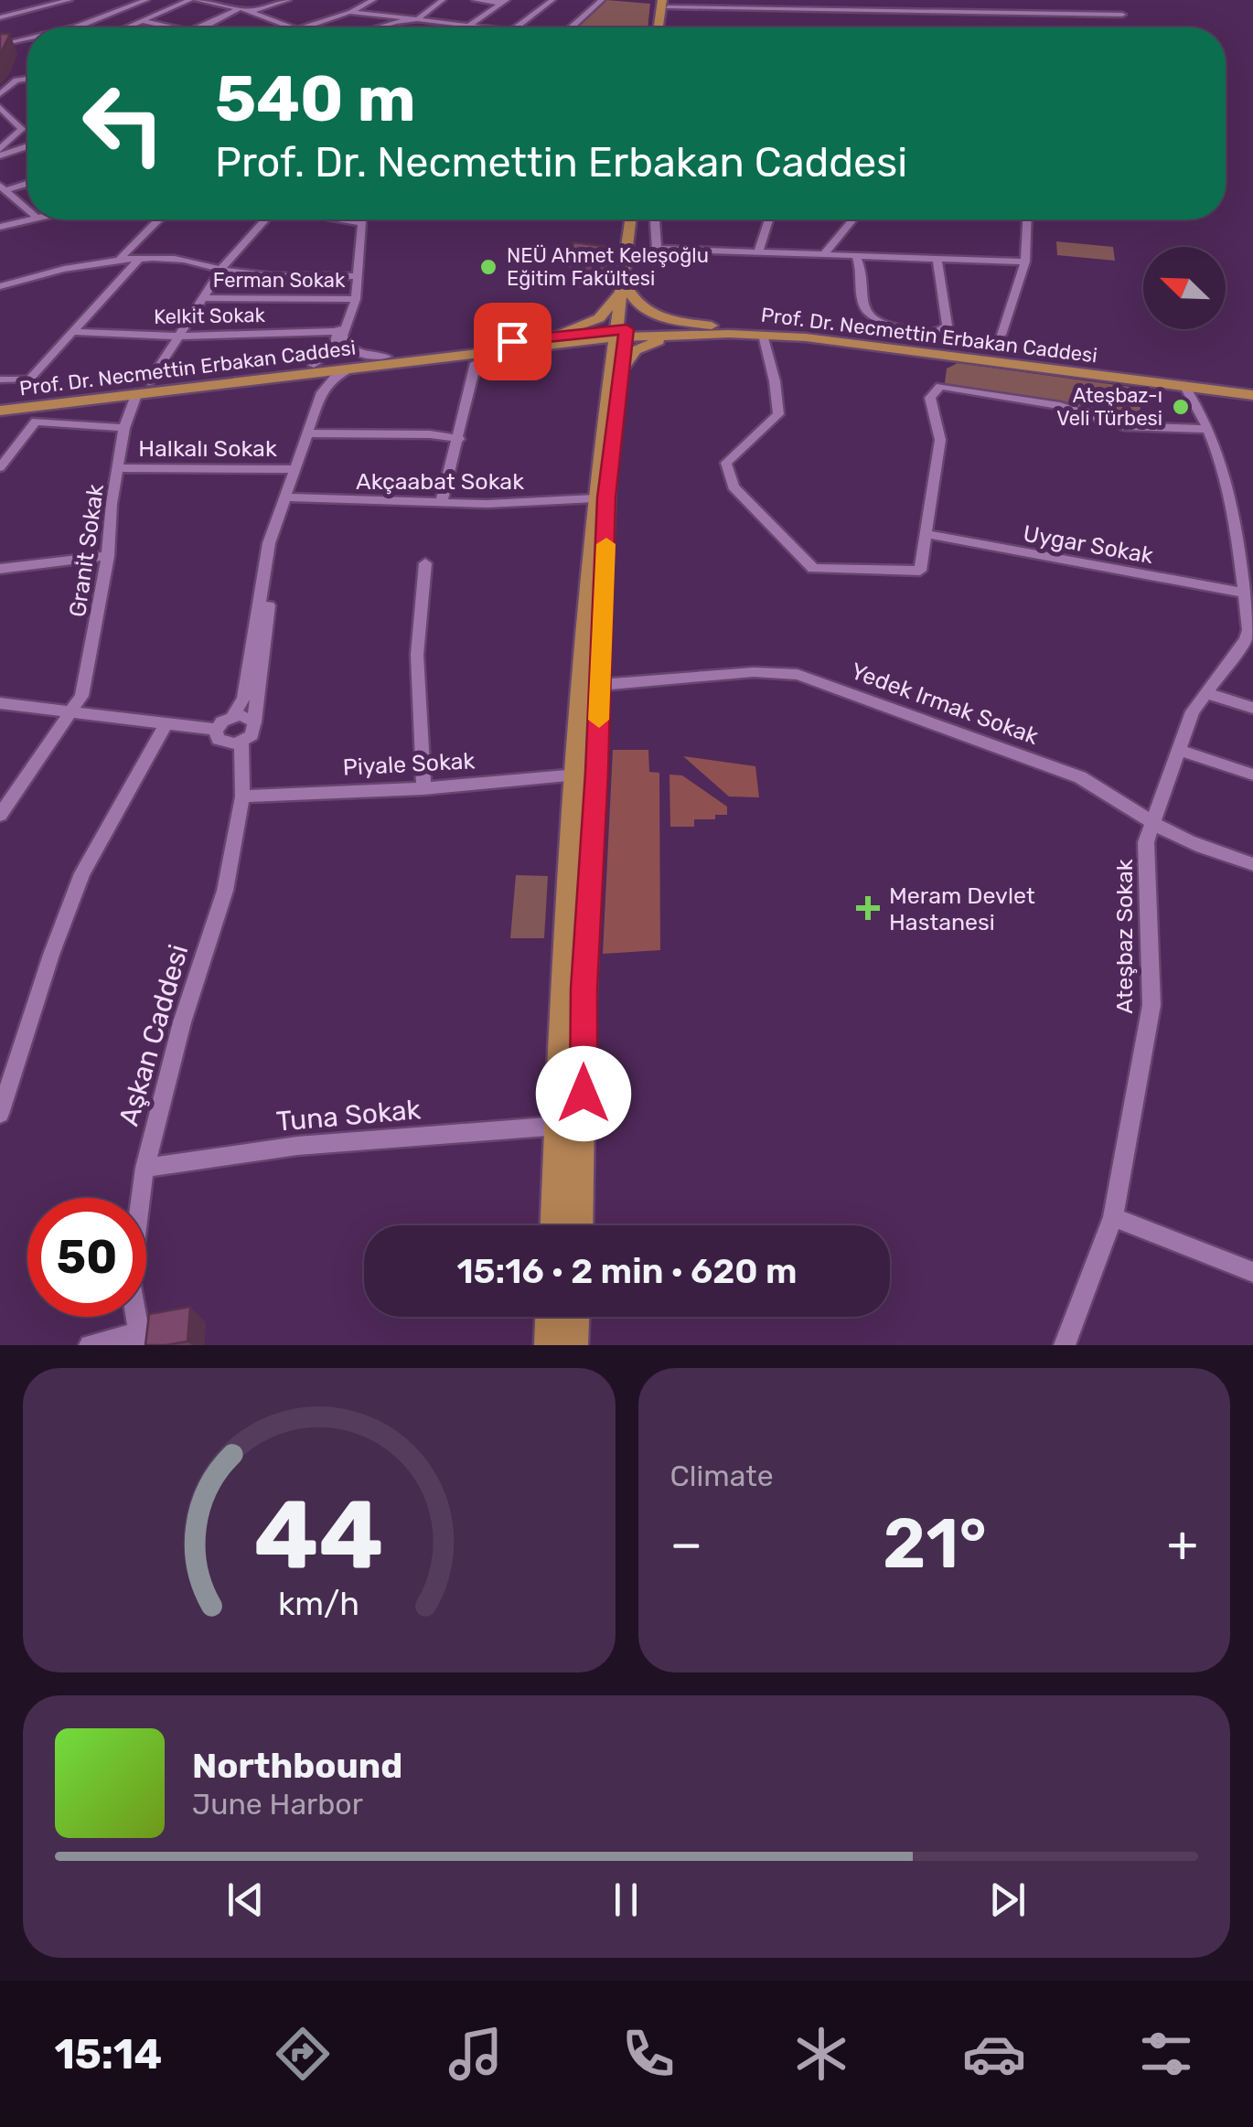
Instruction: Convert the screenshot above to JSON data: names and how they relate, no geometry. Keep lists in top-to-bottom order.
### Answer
{
  "streets": {
    "main road": ["Prof. Dr. Necmettin Erbakan Caddesi"],
    "street": [
      "Ferman Sokak",
      "Kelkit Sokak",
      "Halkalı Sokak",
      "Akçaabat Sokak",
      "Uygar Sokak",
      "Granit Sokak",
      "Yedek Irmak Sokak",
      "Piyale Sokak",
      "Ateşbaz Sokak",
      "Aşkan Caddesi",
      "Tuna Sokak"
    ]
  },
  "crossings": [
    ["Prof. Dr. Necmettin Erbakan Caddesi", "Granit Sokak"],
    ["Prof. Dr. Necmettin Erbakan Caddesi", "Ateşbaz Sokak"],
    ["Halkalı Sokak", "Granit Sokak"],
    ["Uygar Sokak", "Ateşbaz Sokak"],
    ["Yedek Irmak Sokak", "Ateşbaz Sokak"],
    ["Piyale Sokak", "Aşkan Caddesi"],
    ["Aşkan Caddesi", "Tuna Sokak"]
  ],
  "places": {
    "other": ["NEÜ Ahmet Keleşoğlu Eğitim Fakültesi", "Ateşbaz-ı Veli Türbesi"],
    "health": ["Meram Devlet Hastanesi"]
  },
  "north": "top left",
  "page": {
    "turn": ["540 m", "Prof. Dr. Necmettin Erbakan Caddesi"],
    "limit": "50",
    "trip": "15:16 · 2 min · 620 m",
    "tile": "Climate",
    "heat": ["−", "21°", "+"],
    "song": ["Northbound", "June Harbor"],
    "tabs": "15:14",
    "gauge": ["44", "km/h"]
  }
}
